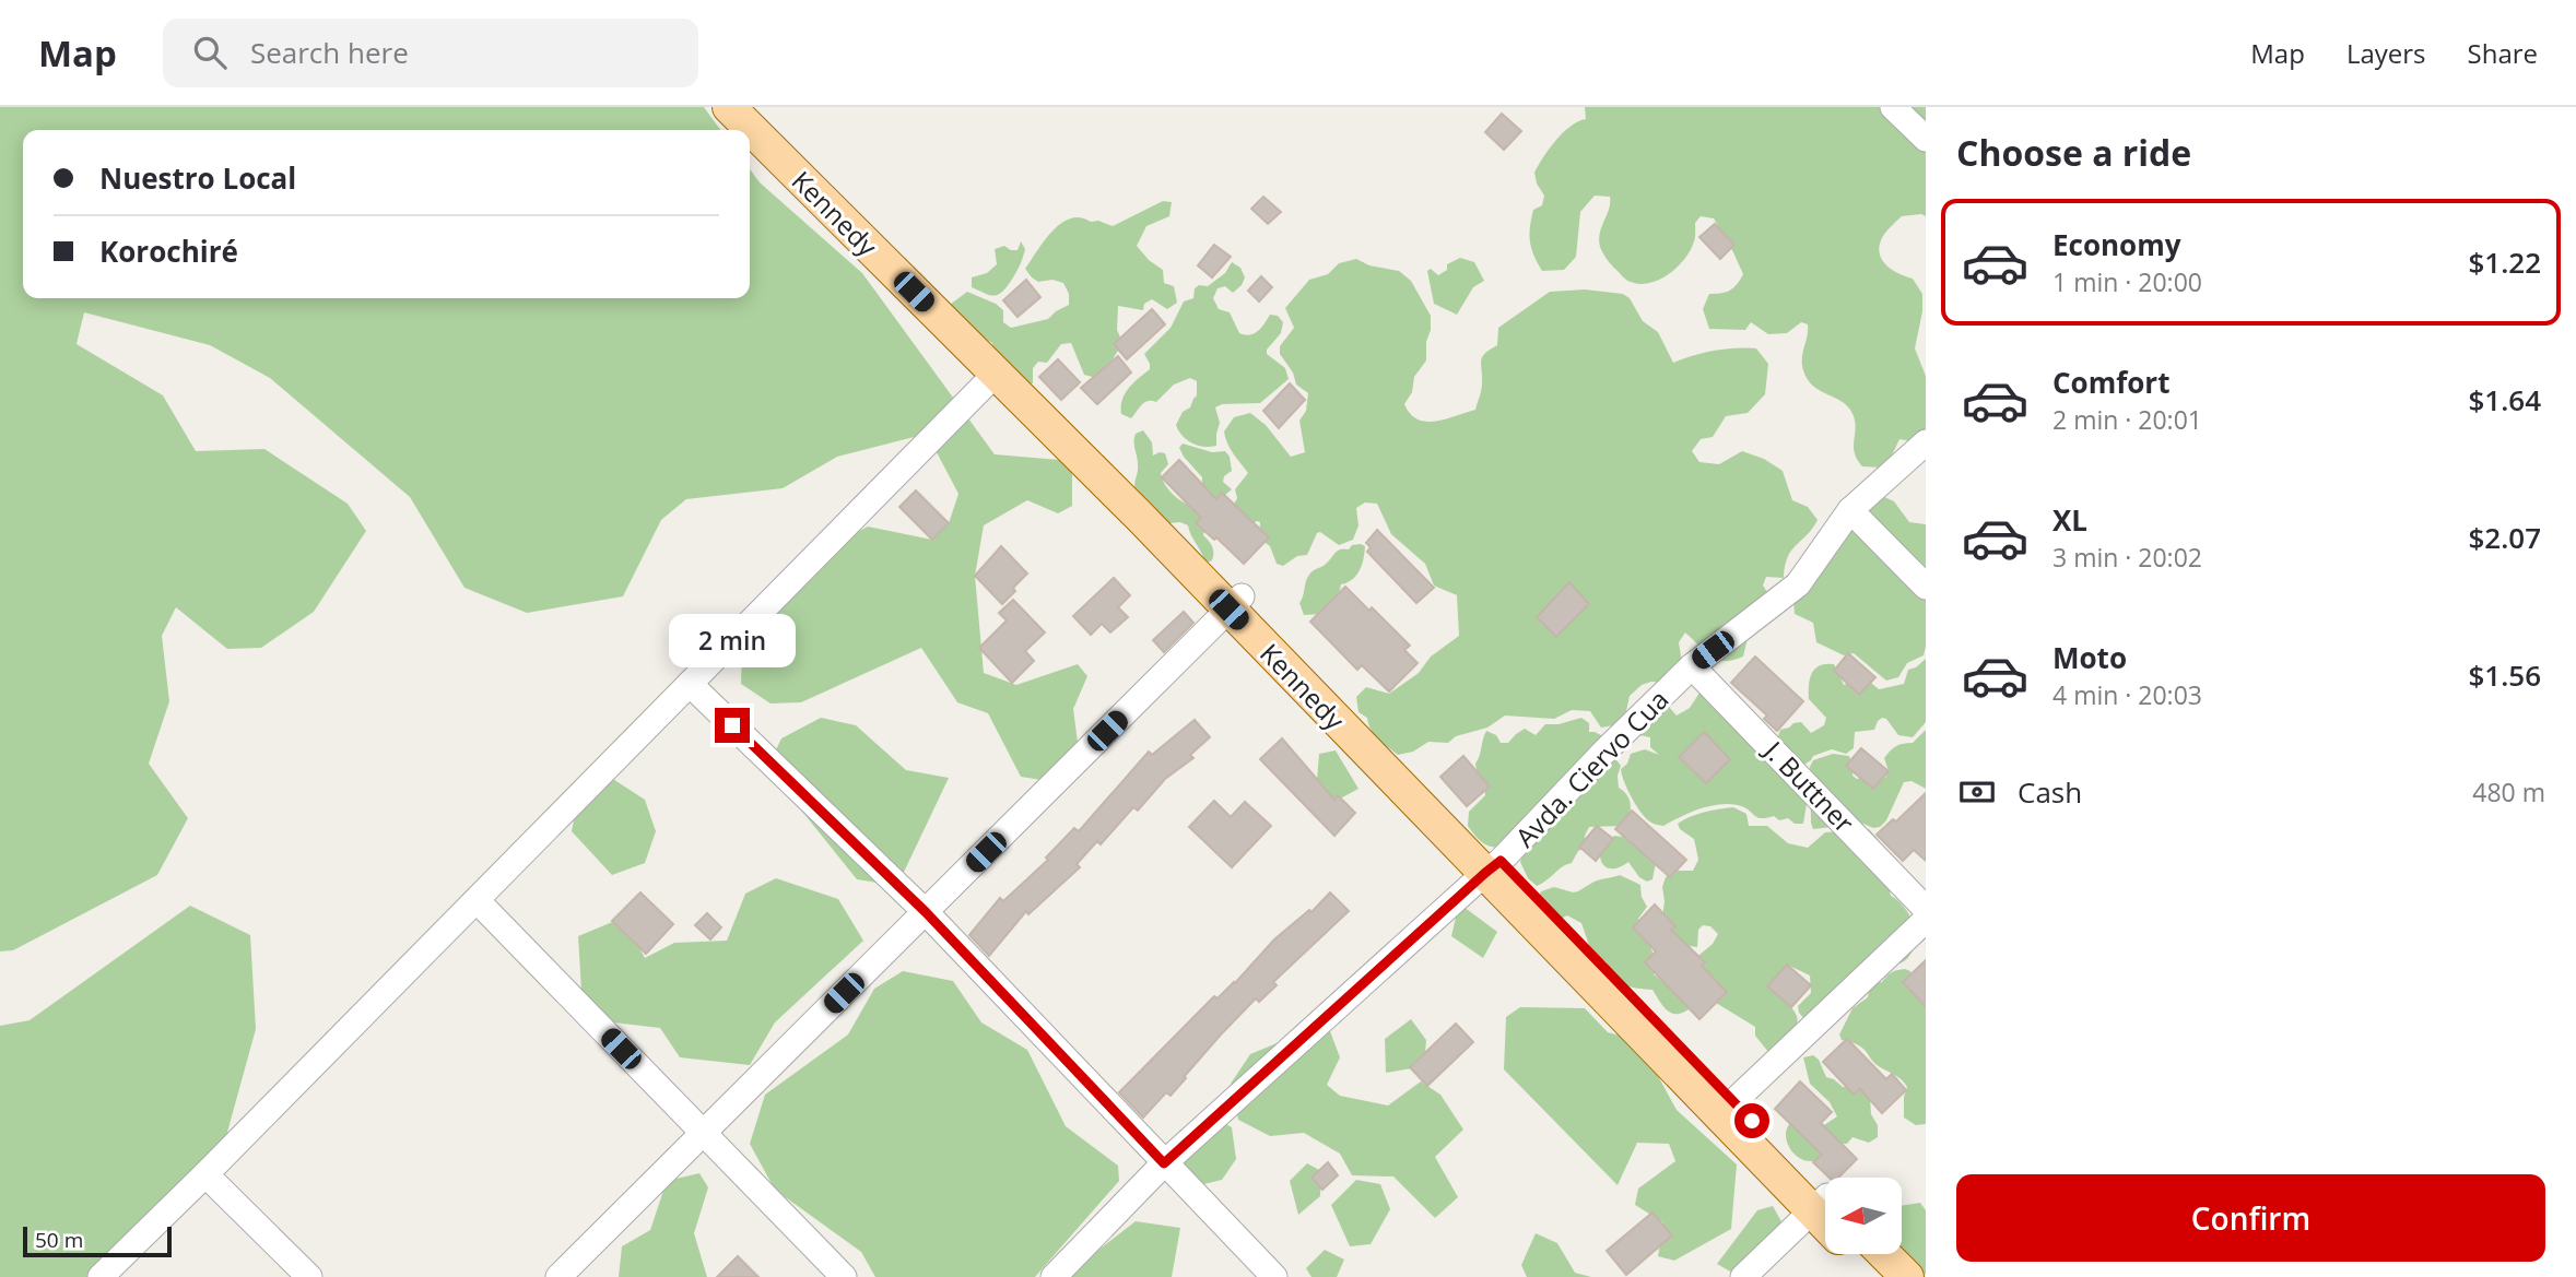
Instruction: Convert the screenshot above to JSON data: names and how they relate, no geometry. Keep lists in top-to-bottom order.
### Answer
{
  "streets": {
    "main road": ["Kennedy"],
    "street": ["Avda. Ciervo Cua", "J. Buttner"]
  },
  "crossings": [
    ["Kennedy", "Avda. Ciervo Cua"],
    ["Avda. Ciervo Cua", "J. Buttner"]
  ],
  "scale_bar": "50 m",
  "north": "left",
  "page": {
    "header": "Map",
    "search": "Search here",
    "nav": ["Map", "Layers", "Share"],
    "heading": "Choose a ride",
    "banner": ["Nuestro Local", "Korochiré"],
    "list": [
      {
        "name": "Economy",
        "note": "1 min · 20:00",
        "value": "$1.22"
      },
      {
        "name": "Comfort",
        "note": "2 min · 20:01",
        "value": "$1.64"
      },
      {
        "name": "XL",
        "note": "3 min · 20:02",
        "value": "$2.07"
      },
      {
        "name": "Moto",
        "note": "4 min · 20:03",
        "value": "$1.56"
      }
    ],
    "bubble": "2 min",
    "pay": ["Cash", "480 m"],
    "buttons": "Confirm",
    "scale": "50 m"
  }
}
